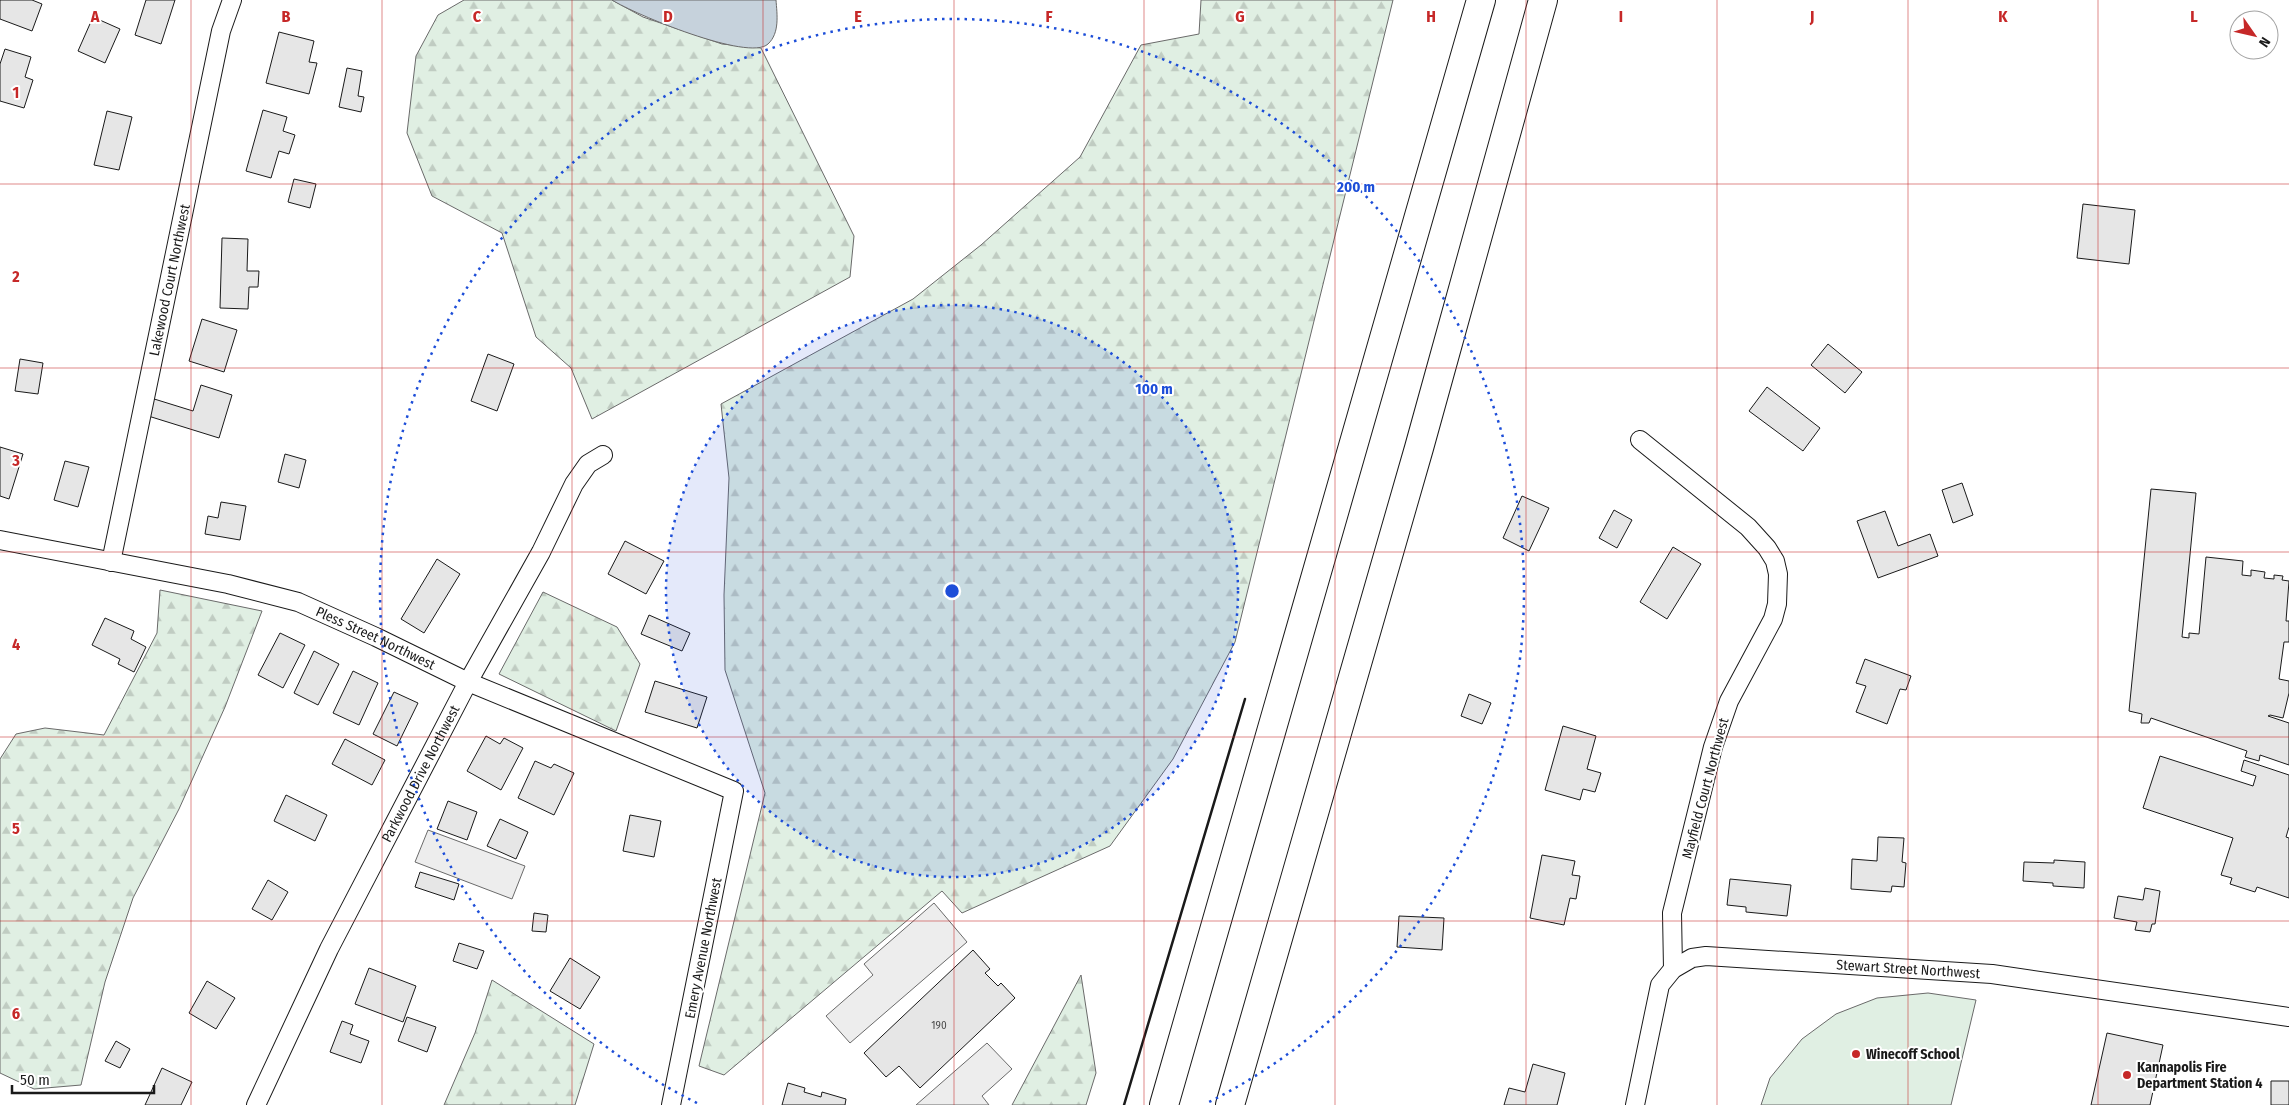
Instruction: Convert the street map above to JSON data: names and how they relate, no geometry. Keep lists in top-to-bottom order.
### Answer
{
  "streets": {
    "street": [
      "Lakewood Court Northwest",
      "Pless Street Northwest",
      "Parkwood Drive Northwest",
      "Mayfield Court Northwest",
      "Emery Avenue Northwest",
      "Stewart Street Northwest"
    ]
  },
  "crossings": [
    ["Lakewood Court Northwest", "Pless Street Northwest"],
    ["Pless Street Northwest", "Parkwood Drive Northwest"],
    ["Pless Street Northwest", "Emery Avenue Northwest"],
    ["Mayfield Court Northwest", "Stewart Street Northwest"]
  ],
  "places": ["Winecoff School", "Kannapolis Fire Department Station 4"],
  "house_numbers": ["190"],
  "scale_bar": "50 m",
  "north": "bottom right",
  "grid": {
    "columns": [
      "A",
      "B",
      "C",
      "D",
      "E",
      "F",
      "G",
      "H",
      "I",
      "J",
      "K",
      "L"
    ],
    "rows": [
      "1",
      "2",
      "3",
      "4",
      "5",
      "6"
    ]
  },
  "rings": ["200 m", "100 m"]
}
